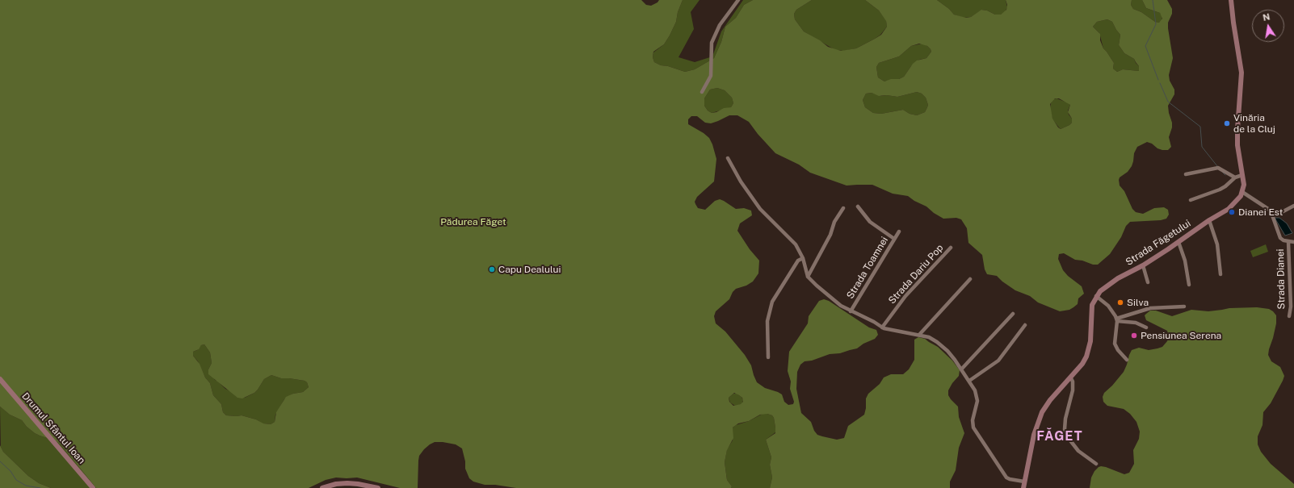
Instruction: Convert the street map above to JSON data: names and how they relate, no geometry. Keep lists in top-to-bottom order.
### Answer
{
  "streets": {
    "main road": ["Strada Făgetului", "Drumul Sfântul Ioan"],
    "street": ["Strada Toamnei", "Strada Dariu Pop", "Strada Dianei"]
  },
  "districts": ["FĂGET"],
  "parks": ["Pădurea Făget"],
  "places": [
    "Vinăria de la Cluj",
    "Dianei Est",
    "Capu Dealului",
    "Silva",
    "Pensiunea Serena"
  ],
  "north": "top"
}
